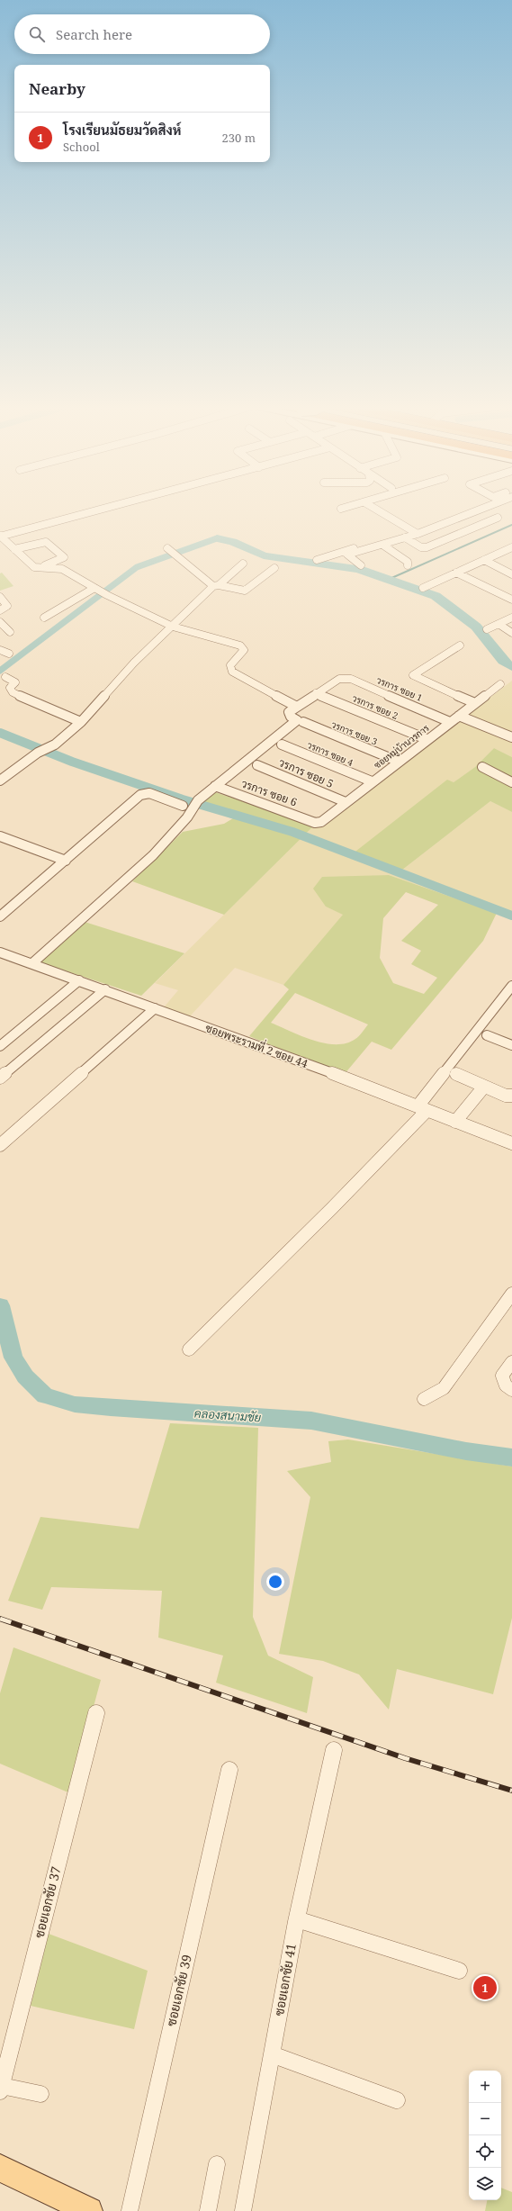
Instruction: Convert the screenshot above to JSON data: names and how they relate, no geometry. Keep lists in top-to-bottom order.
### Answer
{
  "streets": {
    "street": [
      "วรการ ซอย 1",
      "วรการ ซอย 2",
      "วรการ ซอย 3",
      "ซอยหมู่บ้านวรการ",
      "วรการ ซอย 4",
      "วรการ ซอย 5",
      "วรการ ซอย 6",
      "ซอยพระรามที่ 2 ซอย 44",
      "ซอยเอกชัย 37",
      "ซอยเอกชัย 41",
      "ซอยเอกชัย 39"
    ]
  },
  "crossings": [
    ["วรการ ซอย 1", "วรการ ซอย 2"],
    ["วรการ ซอย 1", "ซอยหมู่บ้านวรการ"],
    ["วรการ ซอย 2", "ซอยหมู่บ้านวรการ"],
    ["วรการ ซอย 3", "ซอยหมู่บ้านวรการ"],
    ["ซอยหมู่บ้านวรการ", "วรการ ซอย 4"],
    ["ซอยหมู่บ้านวรการ", "วรการ ซอย 5"],
    ["ซอยหมู่บ้านวรการ", "วรการ ซอย 6"]
  ],
  "water": ["คลองสนามชัย"],
  "page": {
    "search": "Search here",
    "heading": "Nearby",
    "list": [
      {
        "mark": "1",
        "name": "โรงเรียนมัธยมวัดสิงห์",
        "note": "School",
        "value": "230 m"
      }
    ],
    "pins": "1",
    "map_buttons": ["+", "−"]
  }
}
